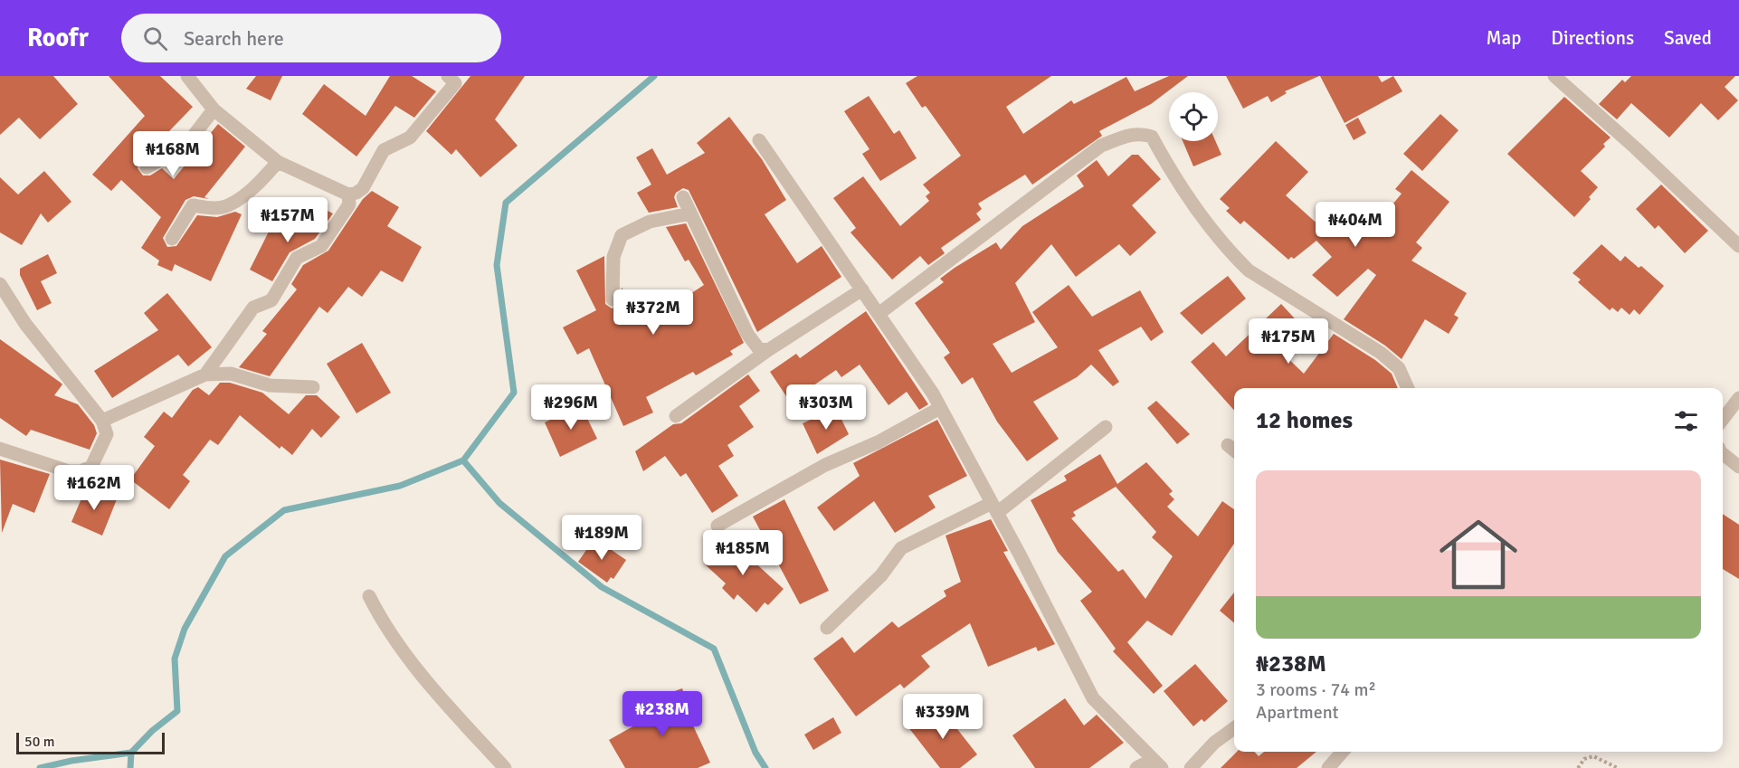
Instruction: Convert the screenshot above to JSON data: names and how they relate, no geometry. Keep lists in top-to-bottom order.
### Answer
{
  "scale_bar": "50 m",
  "page": {
    "header": "Roofr",
    "search": "Search here",
    "nav": ["Map", "Directions", "Saved"],
    "price": [
      "₦168M",
      "₦157M",
      "₦404M",
      "₦372M",
      "₦175M",
      "₦296M",
      "₦303M",
      "₦162M",
      "₦189M",
      "₦185M",
      "₦238M",
      "₦339M"
    ],
    "heading": "12 homes",
    "list": [
      {
        "name": "₦238M",
        "note": "3 rooms · 74 m² · Apartment"
      }
    ],
    "scale": "50 m"
  }
}
